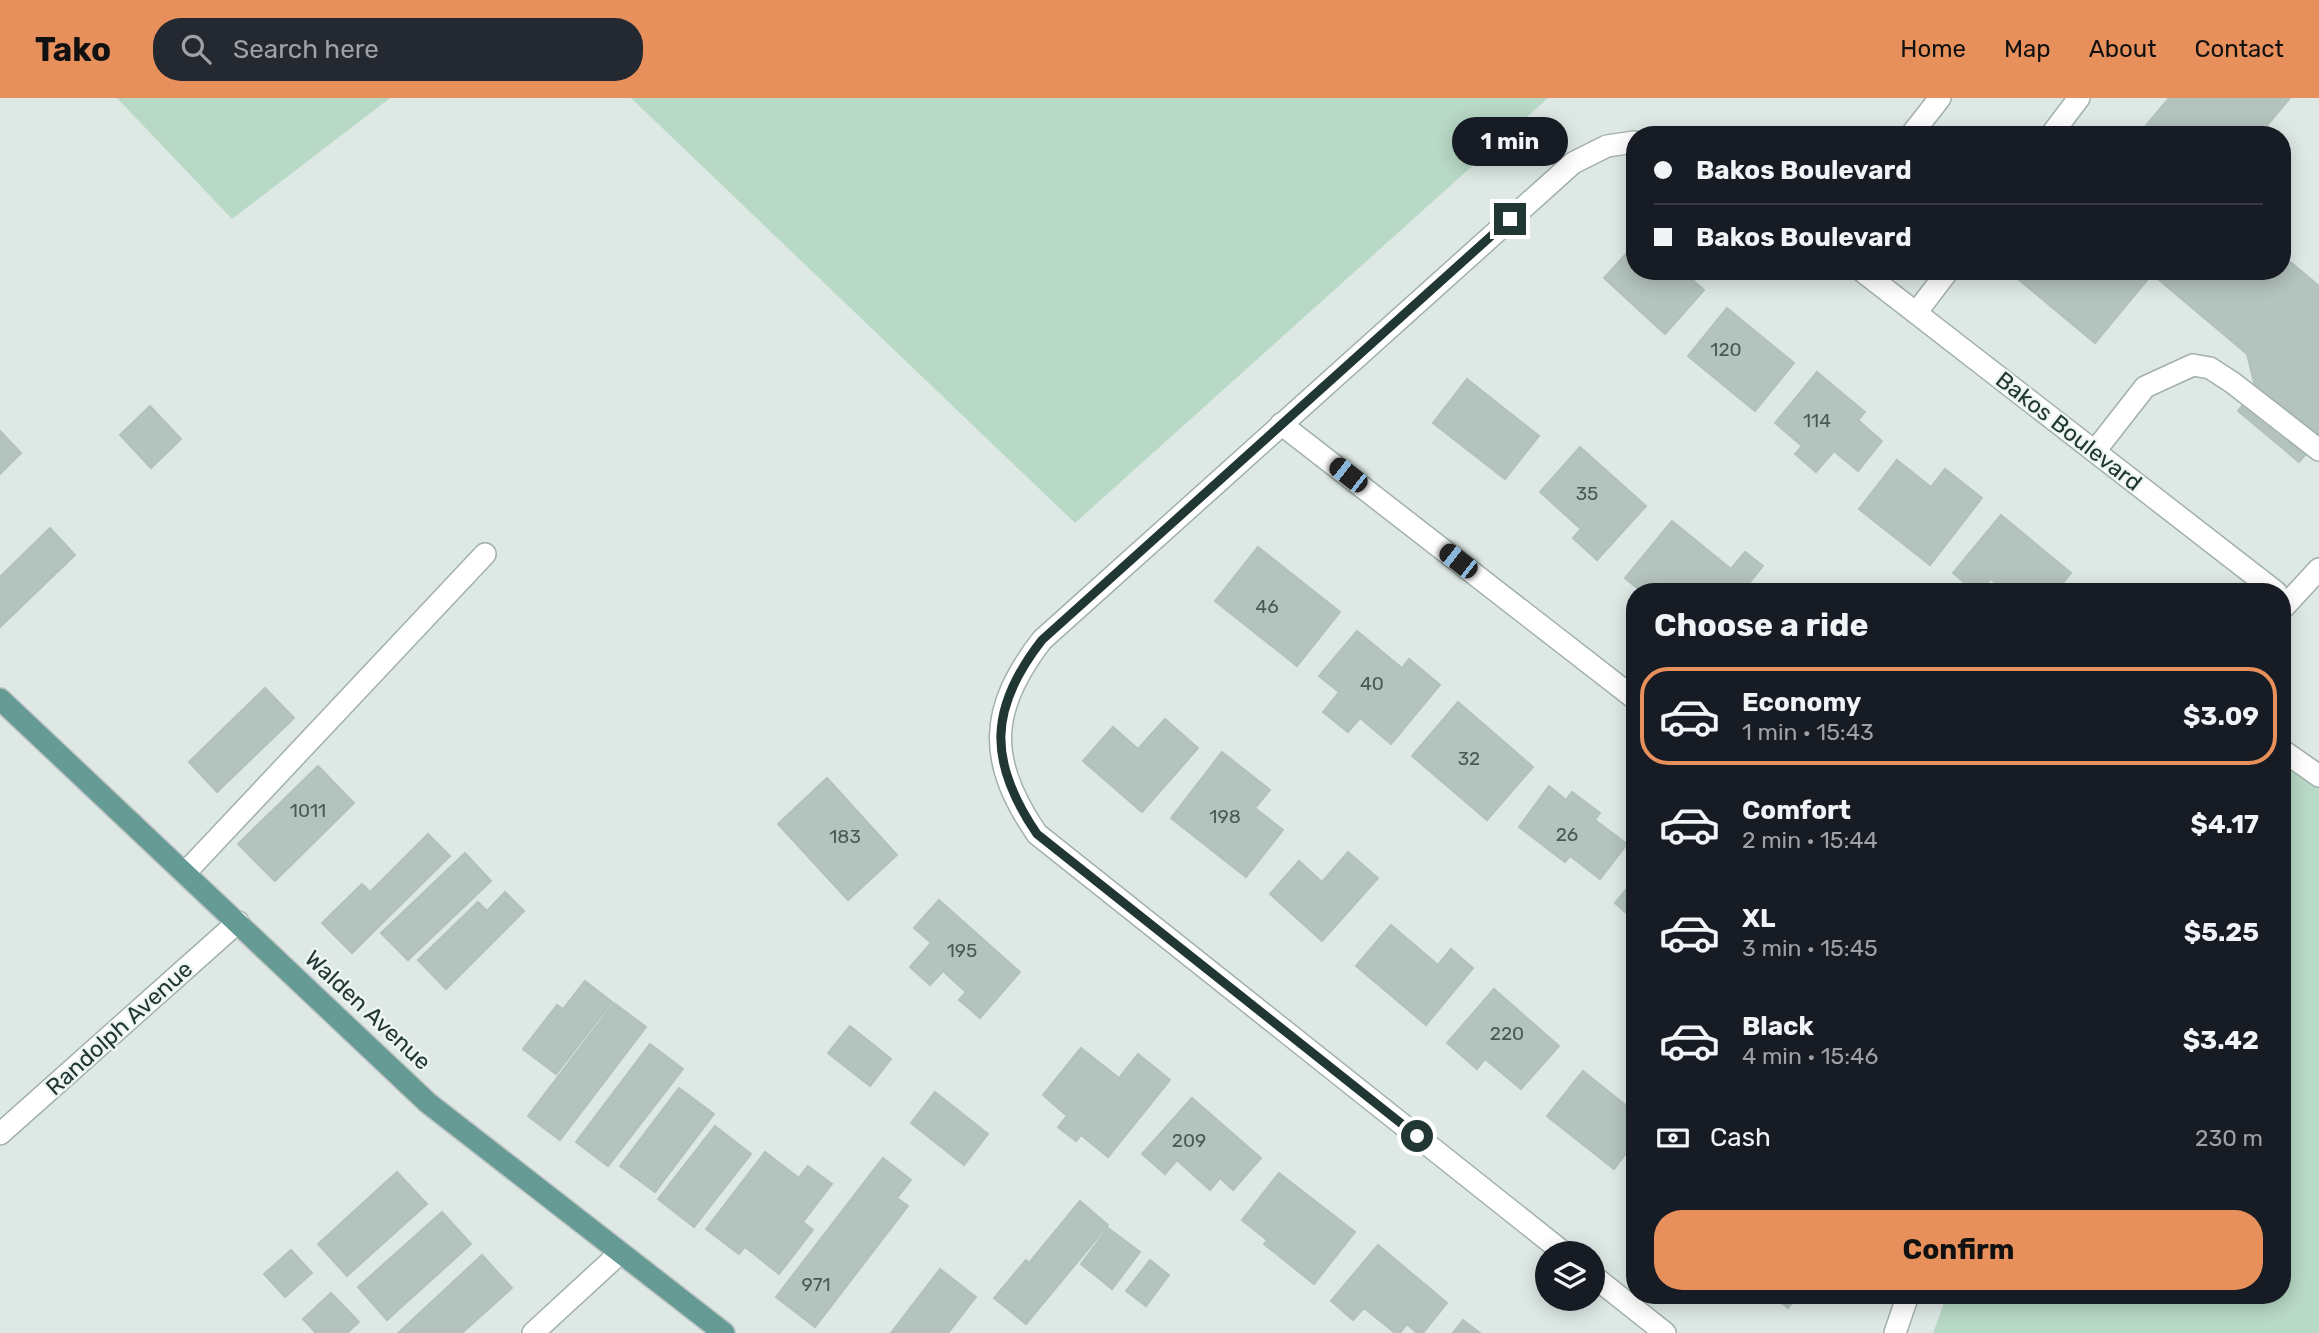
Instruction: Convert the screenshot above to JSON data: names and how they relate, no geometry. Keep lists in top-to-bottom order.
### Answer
{
  "streets": {
    "main road": ["Walden Avenue"],
    "street": ["Bakos Boulevard", "Randolph Avenue"]
  },
  "crossings": [
    ["Walden Avenue", "Randolph Avenue"]
  ],
  "house_numbers": [
    "120",
    "114",
    "35",
    "46",
    "40",
    "32",
    "1011",
    "198",
    "26",
    "183",
    "195",
    "220",
    "209",
    "971"
  ],
  "page": {
    "header": "Tako",
    "search": "Search here",
    "nav": [
      "Home",
      "Map",
      "About",
      "Contact"
    ],
    "bubble": "1 min",
    "banner": ["Bakos Boulevard", "Bakos Boulevard"],
    "heading": "Choose a ride",
    "list": [
      {
        "name": "Economy",
        "note": "1 min · 15:43",
        "value": "$3.09"
      },
      {
        "name": "Comfort",
        "note": "2 min · 15:44",
        "value": "$4.17"
      },
      {
        "name": "XL",
        "note": "3 min · 15:45",
        "value": "$5.25"
      },
      {
        "name": "Black",
        "note": "4 min · 15:46",
        "value": "$3.42"
      }
    ],
    "pay": ["Cash", "230 m"],
    "buttons": "Confirm"
  }
}
